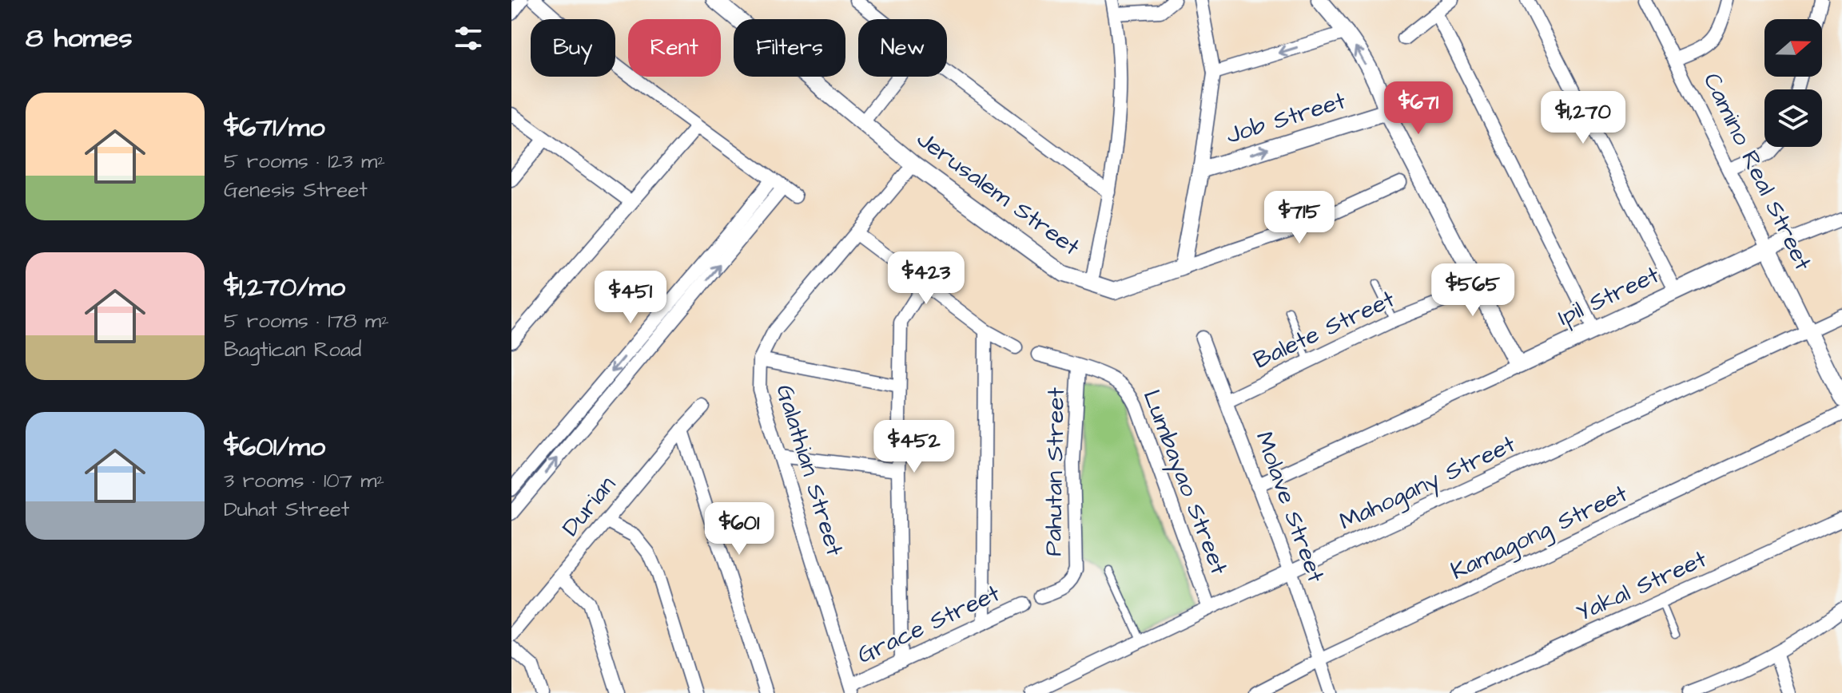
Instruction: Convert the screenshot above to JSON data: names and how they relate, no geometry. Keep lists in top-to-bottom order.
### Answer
{
  "streets": {
    "street": [
      "Job Street",
      "Camino Real Street",
      "Jerusalem Street",
      "Ipil Street",
      "Balete Street",
      "Galathian Street",
      "Pahutan Street",
      "Lumbayao Street",
      "Mahogany Street",
      "Durian",
      "Molave Street",
      "Kamagong Street",
      "Yakal Street",
      "Grace Street"
    ]
  },
  "crossings": [
    ["Camino Real Street", "Ipil Street"],
    ["Camino Real Street", "Mahogany Street"],
    ["Jerusalem Street", "Galathian Street"],
    ["Ipil Street", "Molave Street"],
    ["Balete Street", "Molave Street"],
    ["Galathian Street", "Grace Street"],
    ["Pahutan Street", "Lumbayao Street"],
    ["Lumbayao Street", "Mahogany Street"],
    ["Mahogany Street", "Molave Street"],
    ["Molave Street", "Kamagong Street"]
  ],
  "north": "right",
  "page": {
    "heading": "8 homes",
    "chip": [
      "Buy",
      "Rent",
      "Filters",
      "New"
    ],
    "list": [
      {
        "name": "$671/mo",
        "note": "5 rooms · 123 m² · Genesis Street"
      },
      {
        "name": "$1,270/mo",
        "note": "5 rooms · 178 m² · Bagtican Road"
      },
      {
        "name": "$601/mo",
        "note": "3 rooms · 107 m² · Duhat Street"
      }
    ],
    "price": [
      "$671",
      "$1,270",
      "$715",
      "$423",
      "$565",
      "$451",
      "$452",
      "$601"
    ]
  }
}
